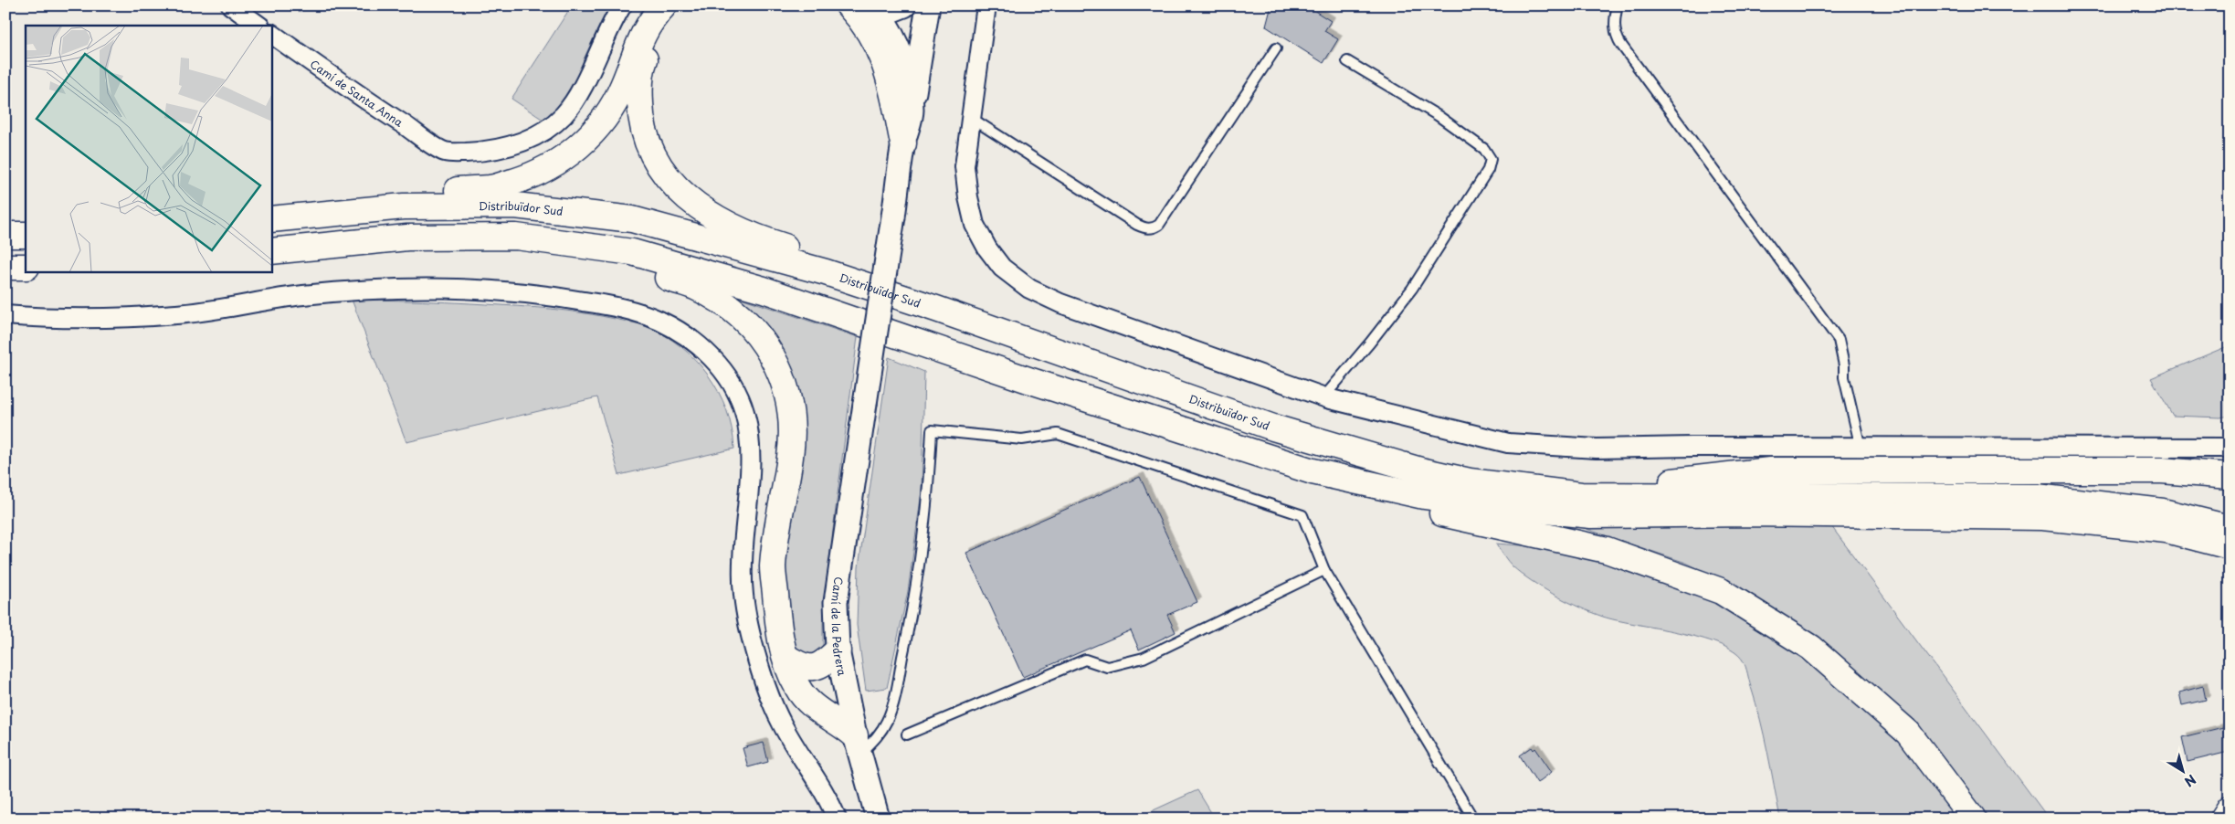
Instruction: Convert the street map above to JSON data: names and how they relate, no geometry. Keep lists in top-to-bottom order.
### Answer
{
  "streets": {
    "main road": ["Distribuïdor Sud"],
    "street": ["Camí de Santa Anna", "Camí de la Pedrera"]
  },
  "north": "bottom right"
}
